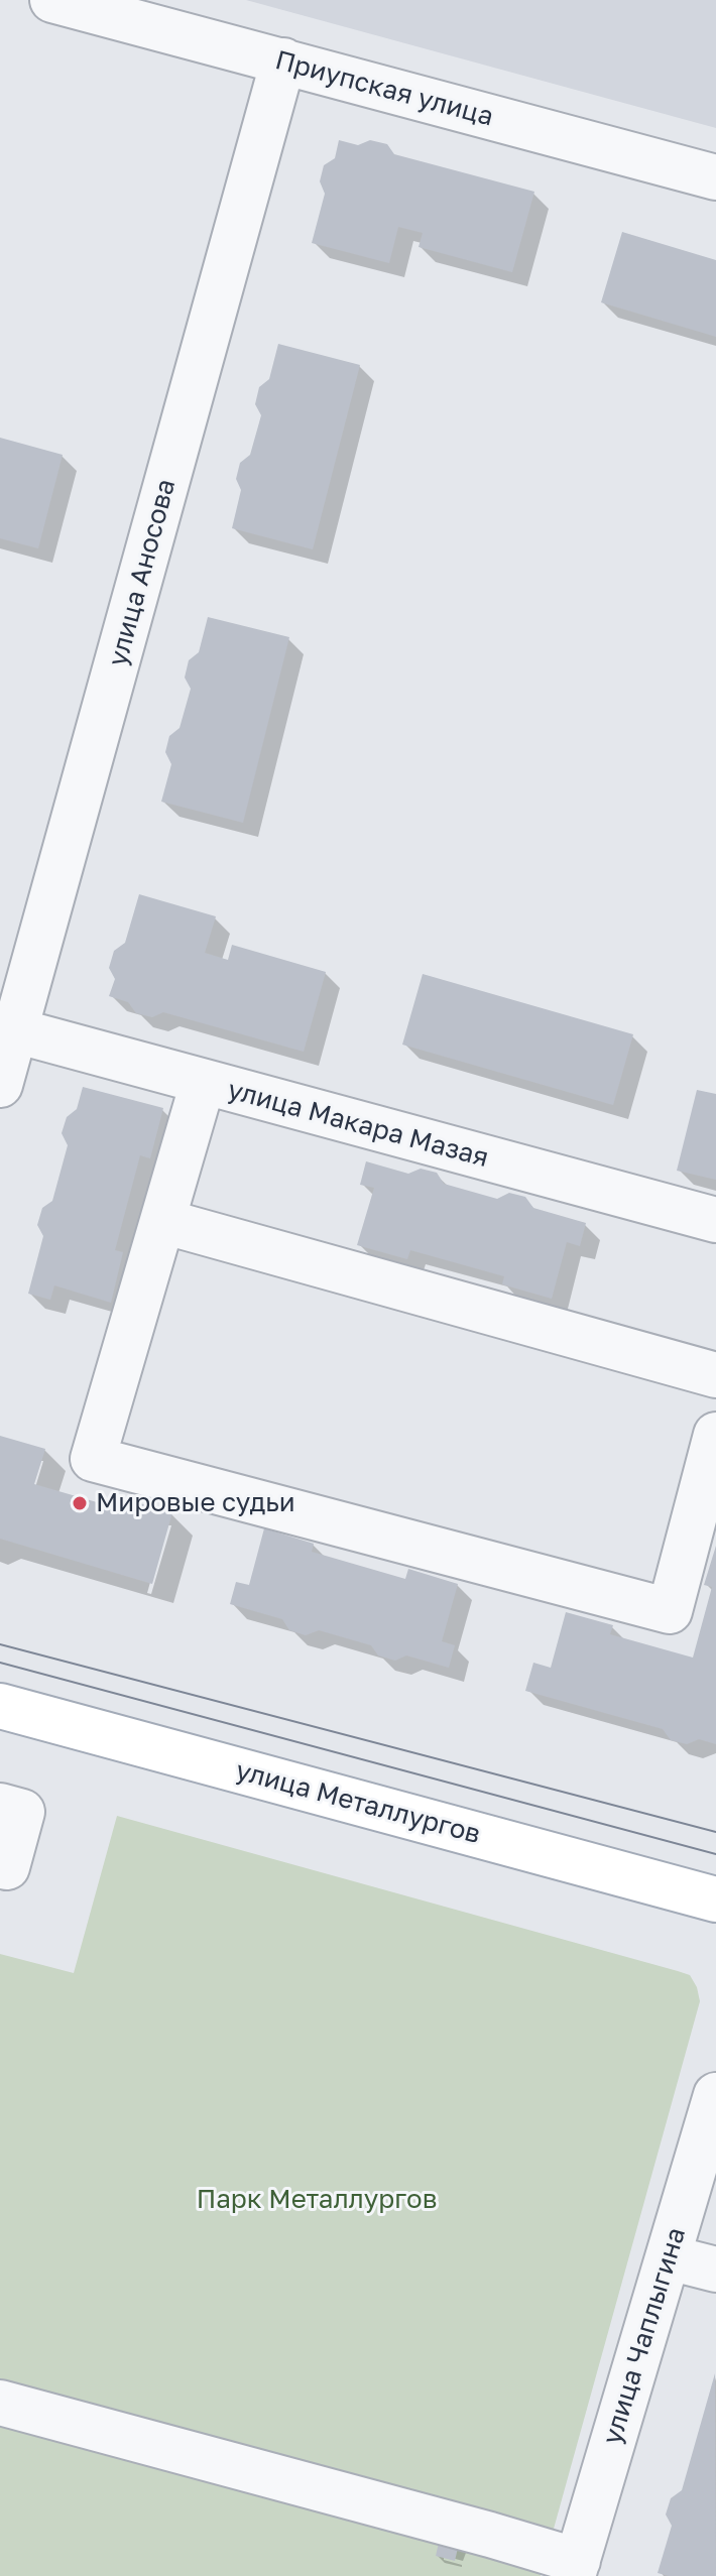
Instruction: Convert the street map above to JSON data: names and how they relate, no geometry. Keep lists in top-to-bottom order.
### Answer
{
  "streets": {
    "main road": ["улица Металлургов"],
    "street": [
      "Приупская улица",
      "улица Аносова",
      "улица Макара Мазая",
      "улица Чаплыгина"
    ]
  },
  "crossings": [
    ["Приупская улица", "улица Аносова"],
    ["улица Аносова", "улица Макара Мазая"]
  ],
  "parks": ["Парк Металлургов"],
  "places": ["Мировые судьи"]
}
